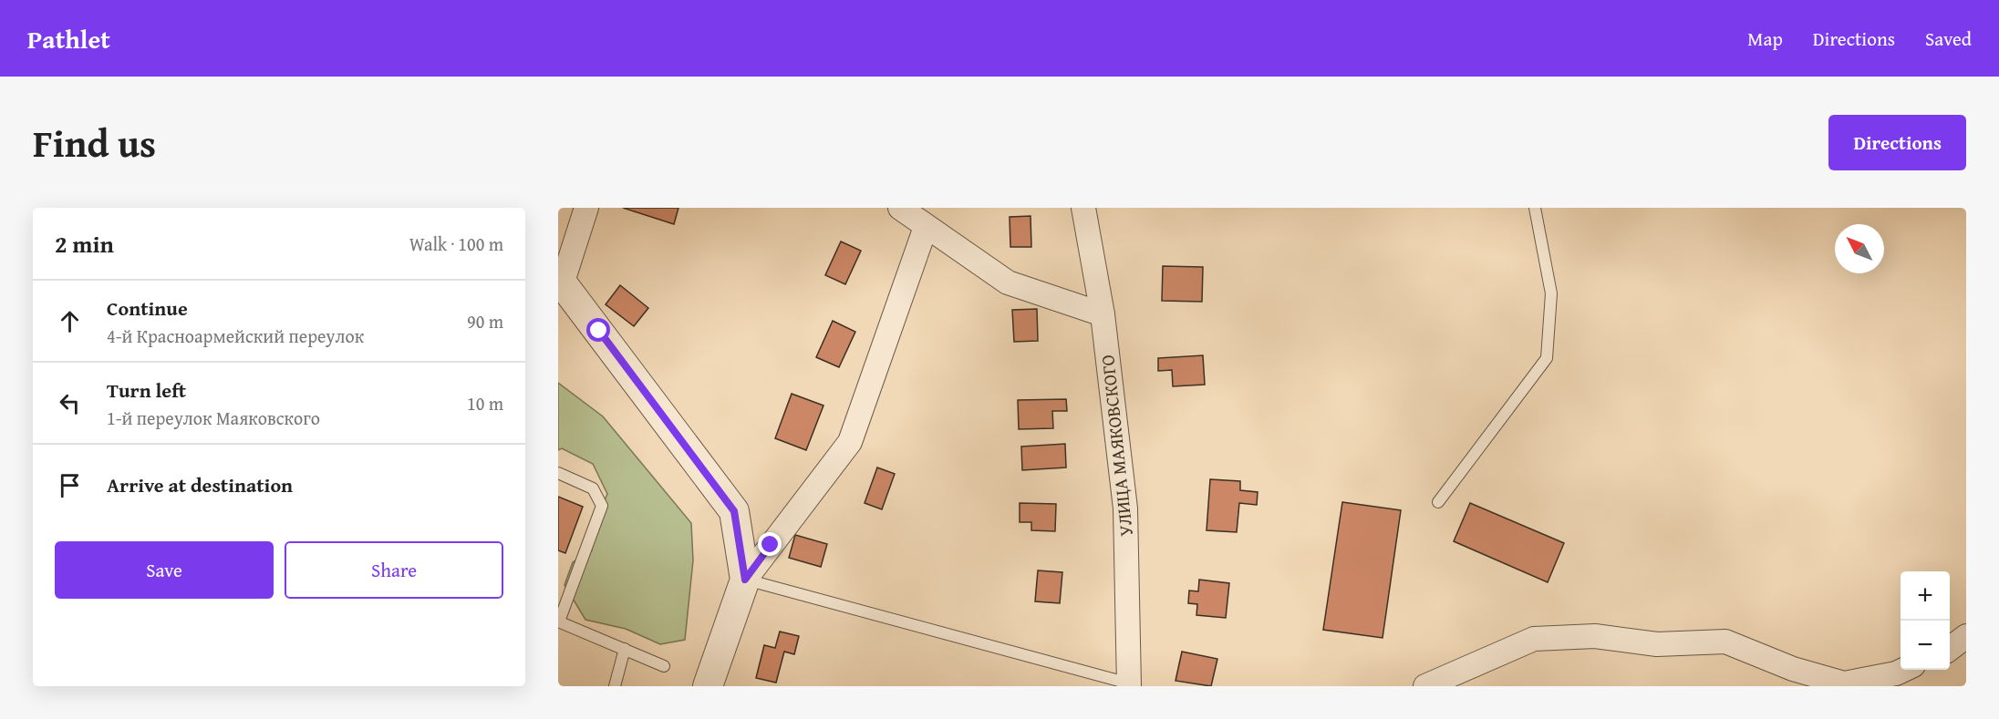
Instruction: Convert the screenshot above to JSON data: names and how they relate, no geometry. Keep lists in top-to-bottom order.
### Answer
{
  "streets": {
    "street": ["УЛИЦА МАЯКОВСКОГО"]
  },
  "north": "top left",
  "page": {
    "header": "Pathlet",
    "nav": ["Map", "Directions", "Saved"],
    "title": "Find us",
    "buttons": [
      "Directions",
      ["Save", "Share"]
    ],
    "heading": ["2 min", "Walk · 100 m"],
    "list": [
      ["Continue", "4-й Красноармейский переулок", "90 m"],
      ["Turn left", "1-й переулок Маяковского", "10 m"],
      "Arrive at destination"
    ],
    "map_buttons": ["+", "−"]
  }
}
